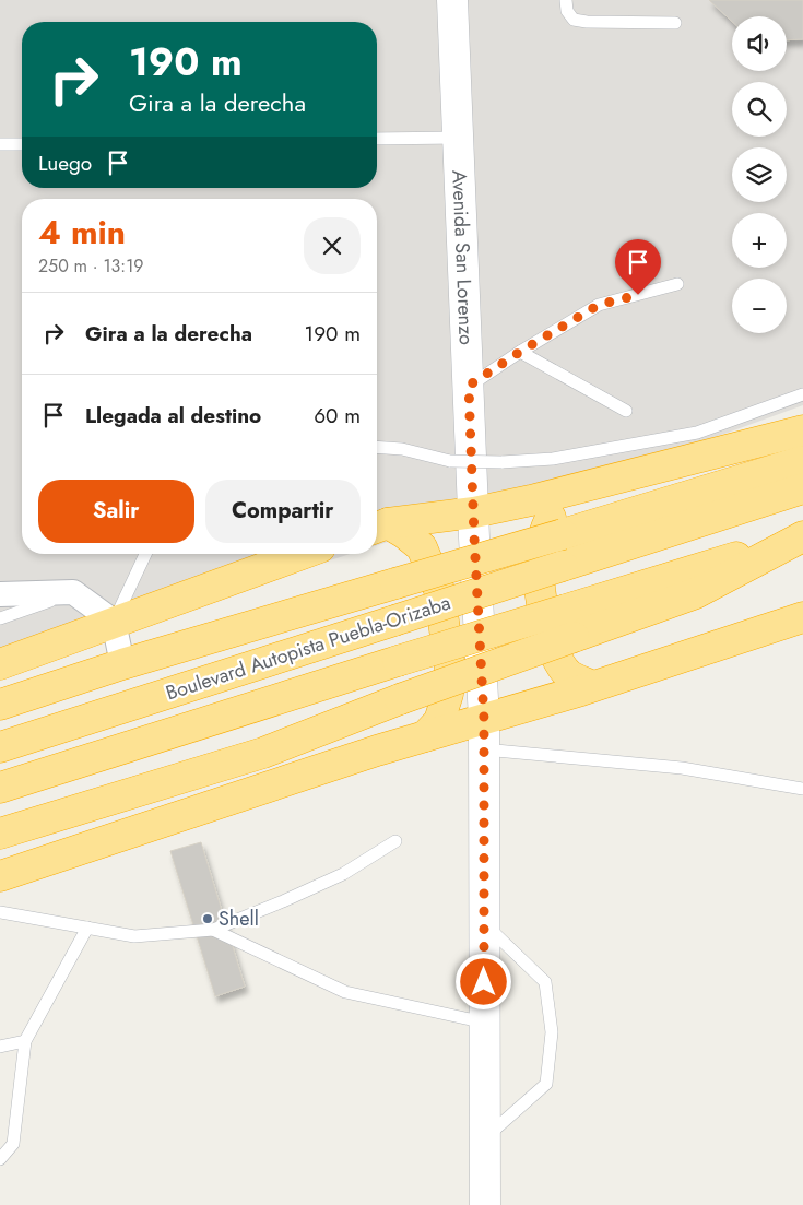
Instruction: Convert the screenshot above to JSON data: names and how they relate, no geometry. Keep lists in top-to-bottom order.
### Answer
{
  "streets": {
    "highway": ["Boulevard Autopista Puebla-Orizaba"],
    "street": ["Avenida San Lorenzo"]
  },
  "places": ["Shell"],
  "page": {
    "map_buttons": ["+", "−"],
    "turn": ["190 m", "Gira a la derecha"],
    "then": "Luego",
    "heading": ["4 min", "250 m · 13:19"],
    "list": [
      {
        "name": "Gira a la derecha",
        "value": "190 m"
      },
      {
        "name": "Llegada al destino",
        "value": "60 m"
      }
    ],
    "buttons": ["Salir", "Compartir"]
  }
}
